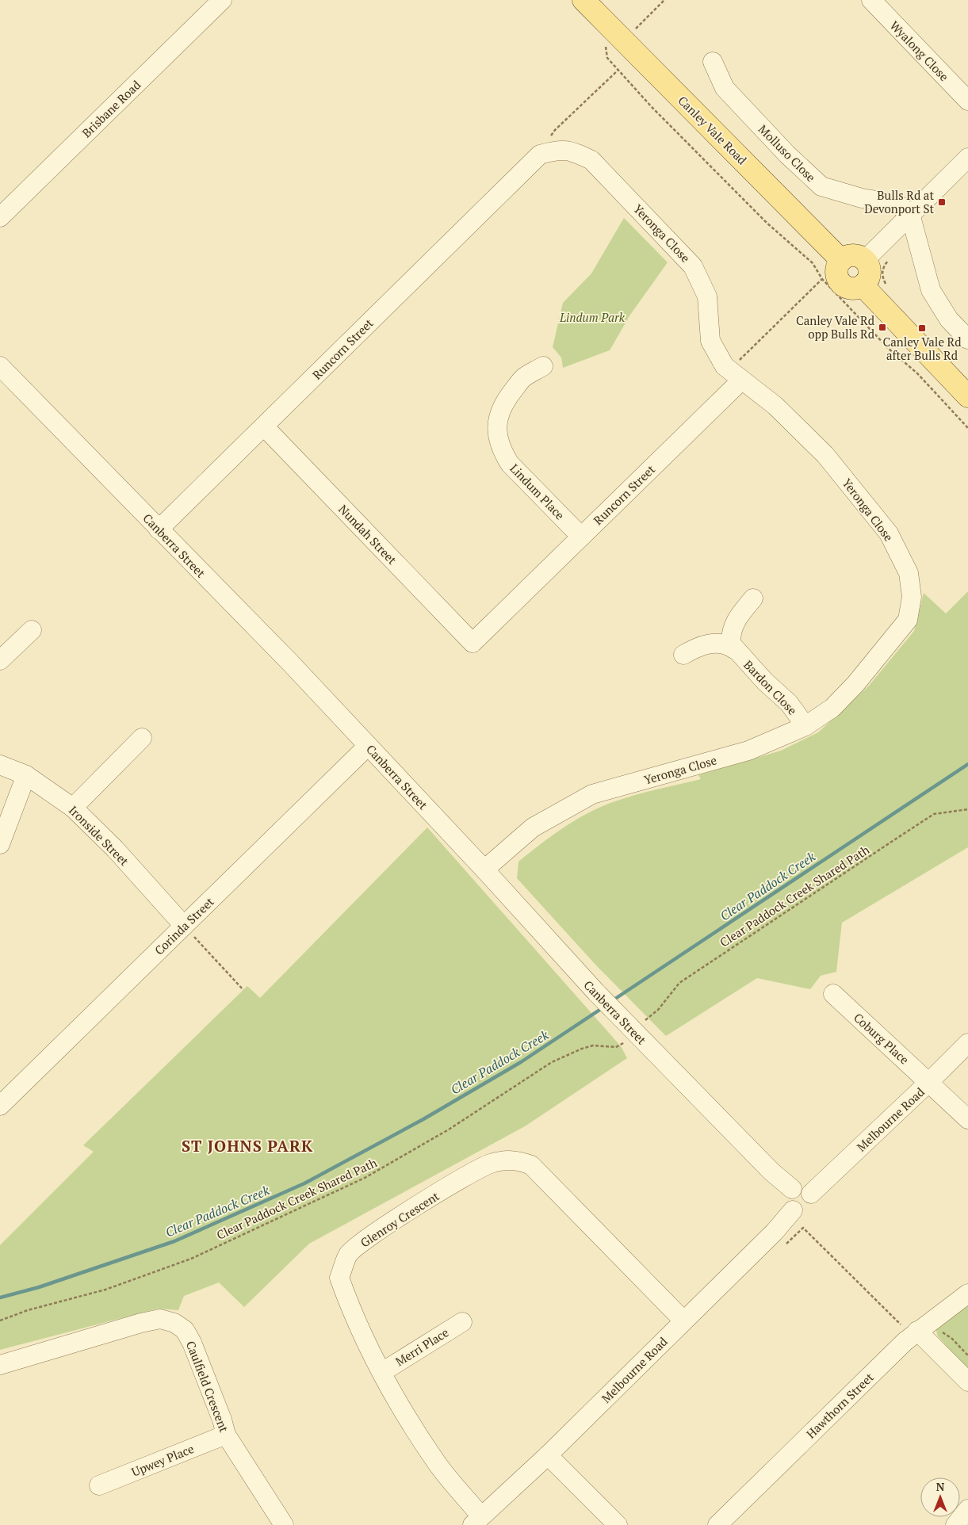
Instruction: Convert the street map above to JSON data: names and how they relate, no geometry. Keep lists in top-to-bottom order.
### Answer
{
  "streets": {
    "main road": ["Canley Vale Road"],
    "street": [
      "Wyalong Close",
      "Brisbane Road",
      "Molluso Close",
      "Yeronga Close",
      "Runcorn Street",
      "Lindum Place",
      "Nundah Street",
      "Canberra Street",
      "Bardon Close",
      "Ironside Street",
      "Corinda Street",
      "Coburg Place",
      "Melbourne Road",
      "Glenroy Crescent",
      "Merri Place",
      "Caulfield Crescent",
      "Hawthorn Street",
      "Upwey Place"
    ],
    "path": ["Clear Paddock Creek Shared Path"]
  },
  "crossings": [
    ["Yeronga Close", "Runcorn Street"],
    ["Yeronga Close", "Canberra Street"],
    ["Yeronga Close", "Bardon Close"],
    ["Runcorn Street", "Lindum Place"],
    ["Runcorn Street", "Nundah Street"],
    ["Runcorn Street", "Canberra Street"],
    ["Canberra Street", "Corinda Street"],
    ["Canberra Street", "Melbourne Road"],
    ["Ironside Street", "Corinda Street"],
    ["Coburg Place", "Melbourne Road"],
    ["Melbourne Road", "Glenroy Crescent"],
    ["Glenroy Crescent", "Merri Place"],
    ["Caulfield Crescent", "Upwey Place"]
  ],
  "districts": ["ST JOHNS PARK"],
  "water": ["Clear Paddock Creek"],
  "parks": ["Lindum Park"],
  "places": {
    "transit": ["Bulls Rd at Devonport St", "Canley Vale Rd opp Bulls Rd", "Canley Vale Rd after Bulls Rd"]
  },
  "north": "top"
}
